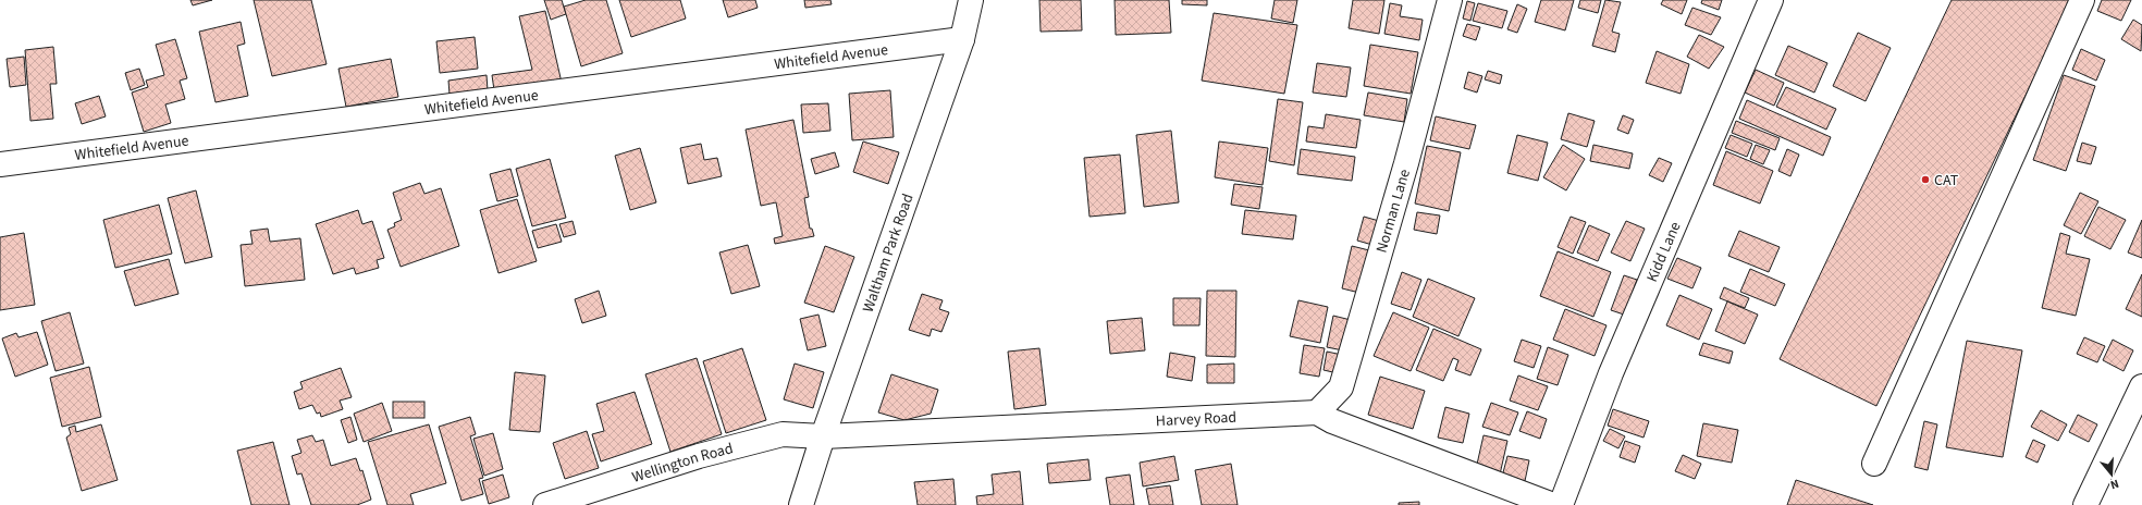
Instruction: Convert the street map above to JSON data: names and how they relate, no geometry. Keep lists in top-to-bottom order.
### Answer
{
  "streets": {
    "street": [
      "Whitefield Avenue",
      "Norman Lane",
      "Kidd Lane",
      "Waltham Park Road",
      "Harvey Road",
      "Wellington Road"
    ]
  },
  "crossings": [
    ["Whitefield Avenue", "Waltham Park Road"],
    ["Norman Lane", "Harvey Road"],
    ["Waltham Park Road", "Harvey Road"],
    ["Waltham Park Road", "Wellington Road"],
    ["Harvey Road", "Wellington Road"]
  ],
  "places": ["CAT"],
  "north": "bottom"
}
